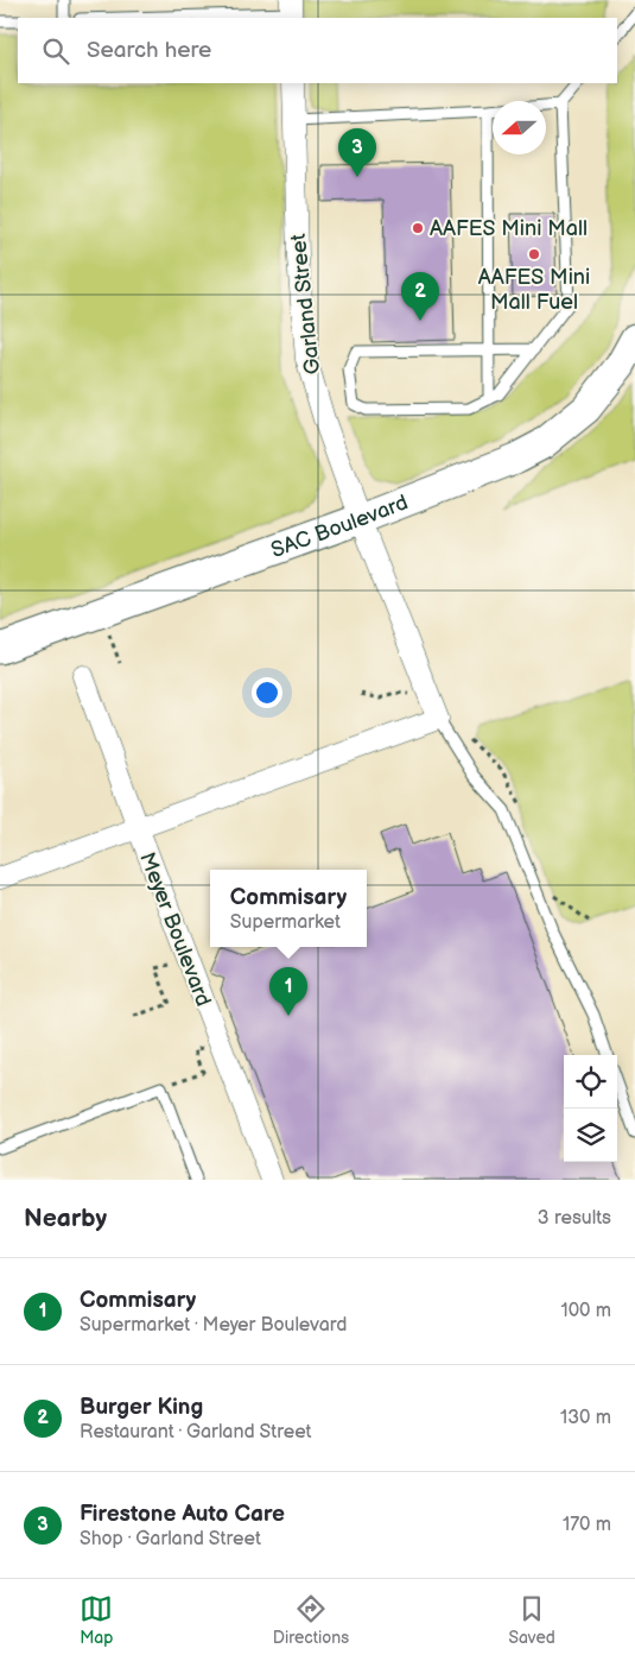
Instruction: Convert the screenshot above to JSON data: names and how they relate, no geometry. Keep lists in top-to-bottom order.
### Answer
{
  "streets": {
    "street": ["Garland Street", "SAC Boulevard", "Meyer Boulevard"]
  },
  "crossings": [
    ["Garland Street", "SAC Boulevard"]
  ],
  "places": ["AAFES Mini Mall", "AAFES Mini Mall Fuel"],
  "north": "left",
  "page": {
    "search": "Search here",
    "pins": ["3", "2", "1"],
    "popup": ["Commisary", "Supermarket"],
    "heading": ["Nearby", "3 results"],
    "list": [
      {
        "mark": "1",
        "name": "Commisary",
        "note": "Supermarket · Meyer Boulevard",
        "value": "100 m"
      },
      {
        "mark": "2",
        "name": "Burger King",
        "note": "Restaurant · Garland Street",
        "value": "130 m"
      },
      {
        "mark": "3",
        "name": "Firestone Auto Care",
        "note": "Shop · Garland Street",
        "value": "170 m"
      }
    ],
    "nav": ["Map", "Directions", "Saved"]
  }
}
